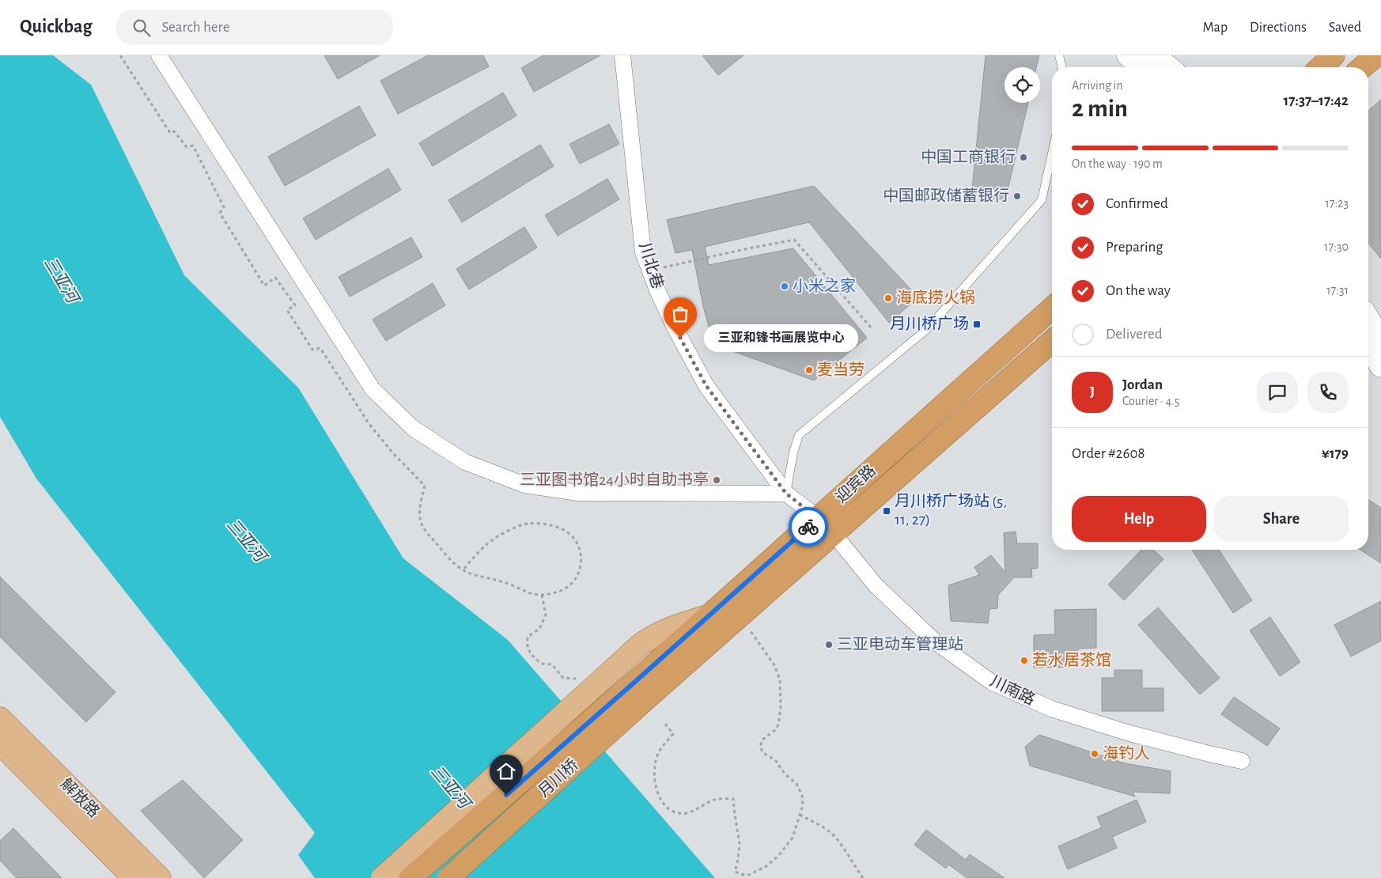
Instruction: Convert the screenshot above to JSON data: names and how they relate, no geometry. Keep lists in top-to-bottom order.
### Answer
{
  "streets": {
    "highway": ["迎宾路", "月川桥"],
    "main road": ["解放路"],
    "street": ["川北巷", "川南路"]
  },
  "crossings": [
    ["川北巷", "迎宾路"],
    ["迎宾路", "川南路"],
    ["迎宾路", "月川桥"]
  ],
  "water": ["三亚河"],
  "places": {
    "other": [
      "中国工商银行",
      "中国邮政储蓄银行",
      "小米之家",
      "海底捞火锅",
      "三亚和锋书画展览中心",
      "麦当劳",
      "三亚图书馆24小时自助书亭",
      "三亚电动车管理站",
      "若水居茶馆",
      "海钓人"
    ],
    "transit": ["月川桥广场", "月川桥广场站 (5, 11, 27)"]
  },
  "page": {
    "header": "Quickbag",
    "search": "Search here",
    "nav": ["Map", "Directions", "Saved"],
    "heading": ["2 min", "Arriving in", "17:37–17:42"],
    "panel": [
      "Jordan",
      "Courier · 4.5",
      "Order #2608",
      "¥179"
    ],
    "bar": "On the way · 190 m",
    "list": [
      ["Confirmed", "17:23"],
      ["Preparing", "17:30"],
      ["On the way", "17:31"],
      "Delivered"
    ],
    "bubble": "三亚和锋书画展览中心",
    "round": "J",
    "buttons": ["Help", "Share"]
  }
}
